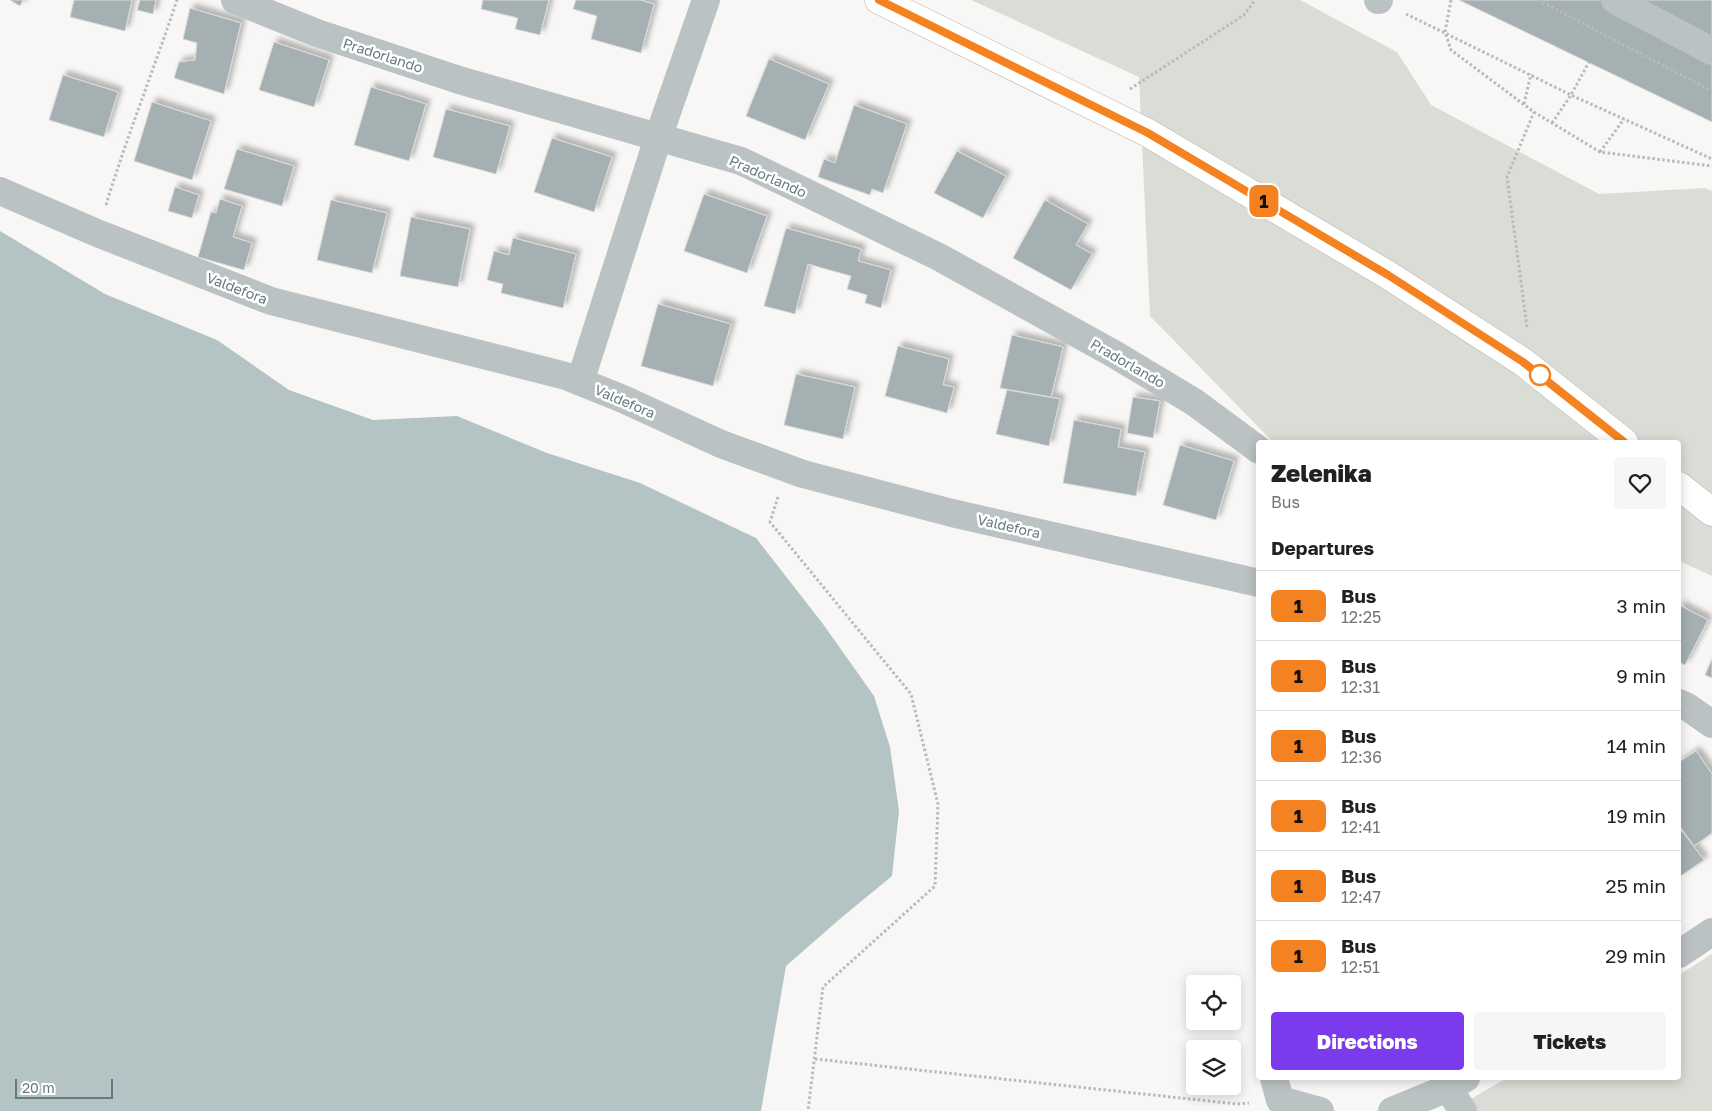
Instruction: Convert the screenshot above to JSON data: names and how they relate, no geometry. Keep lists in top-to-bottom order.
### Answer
{
  "streets": {
    "street": ["Pradorlando", "Valdefora"]
  },
  "lines": ["bus line 1"],
  "scale_bar": "20 m",
  "page": {
    "on_map": "1",
    "heading": [
      ["Zelenika", "Bus"],
      "Departures"
    ],
    "list": [
      {
        "mark": "1",
        "name": "Bus",
        "note": "12:25",
        "value": "3 min"
      },
      {
        "mark": "1",
        "name": "Bus",
        "note": "12:31",
        "value": "9 min"
      },
      {
        "mark": "1",
        "name": "Bus",
        "note": "12:36",
        "value": "14 min"
      },
      {
        "mark": "1",
        "name": "Bus",
        "note": "12:41",
        "value": "19 min"
      },
      {
        "mark": "1",
        "name": "Bus",
        "note": "12:47",
        "value": "25 min"
      },
      {
        "mark": "1",
        "name": "Bus",
        "note": "12:51",
        "value": "29 min"
      }
    ],
    "buttons": ["Directions", "Tickets"],
    "scale": "20 m"
  }
}
